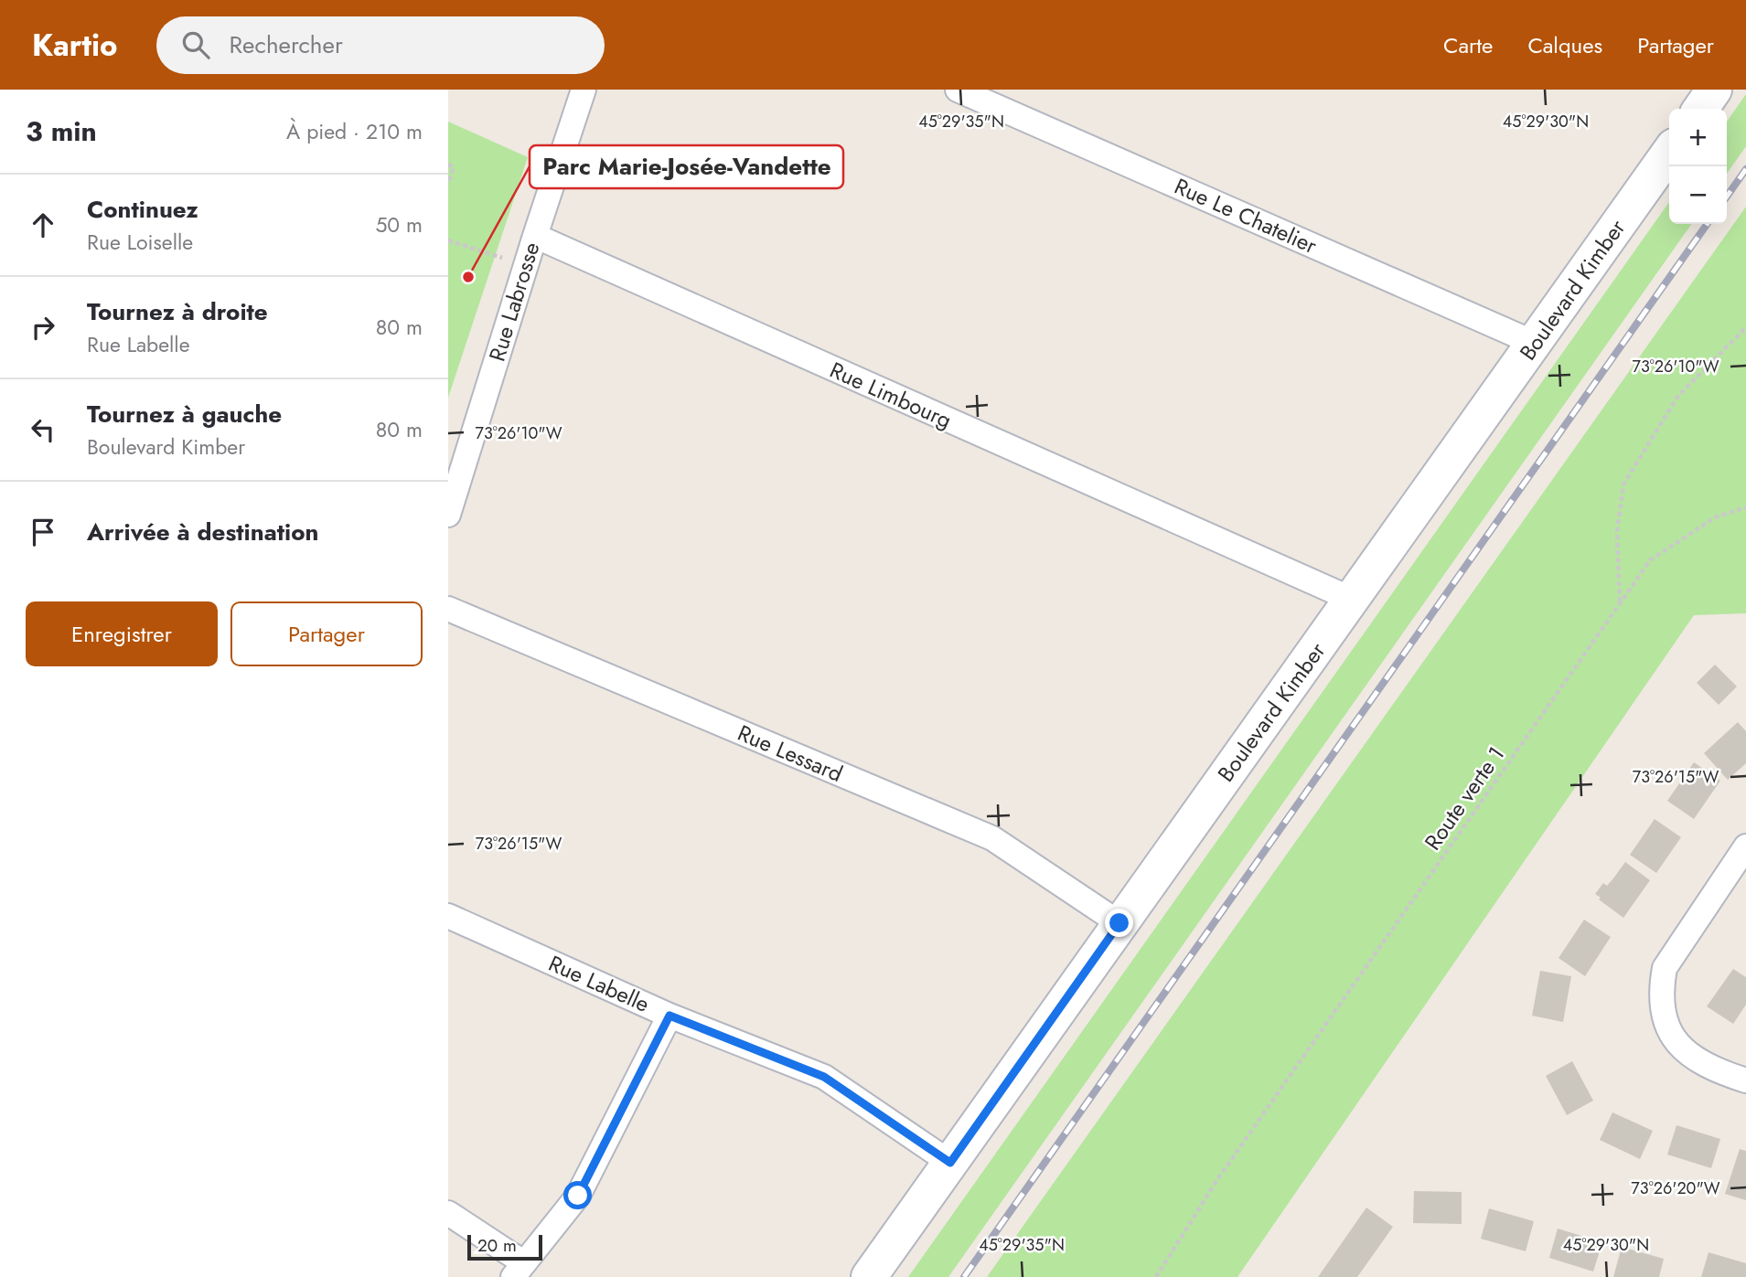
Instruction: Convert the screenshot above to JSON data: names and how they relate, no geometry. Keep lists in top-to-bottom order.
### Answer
{
  "streets": {
    "street": [
      "Rue Le Chatelier",
      "Boulevard Kimber",
      "Rue Labrosse",
      "Rue Limbourg",
      "Rue Lessard",
      "Rue Labelle"
    ],
    "path": ["Route verte 1"]
  },
  "crossings": [
    ["Rue Le Chatelier", "Boulevard Kimber"],
    ["Boulevard Kimber", "Rue Limbourg"],
    ["Boulevard Kimber", "Rue Lessard"],
    ["Boulevard Kimber", "Rue Labelle"],
    ["Rue Labrosse", "Rue Limbourg"]
  ],
  "places": ["Parc Marie-Josée-Vandette"],
  "scale_bar": "20 m",
  "page": {
    "header": "Kartio",
    "search": "Rechercher",
    "nav": ["Carte", "Calques", "Partager"],
    "heading": ["3 min", "À pied · 210 m"],
    "map_buttons": ["+", "−"],
    "list": [
      ["Continuez", "Rue Loiselle", "50 m"],
      ["Tournez à droite", "Rue Labelle", "80 m"],
      ["Tournez à gauche", "Boulevard Kimber", "80 m"],
      "Arrivée à destination"
    ],
    "buttons": ["Enregistrer", "Partager"],
    "scale": "20 m"
  },
  "coordinates": [
    "45°29'35\"N",
    "45°29'30\"N",
    "73°26'10\"W",
    "73°26'15\"W",
    "73°26'20\"W"
  ]
}
